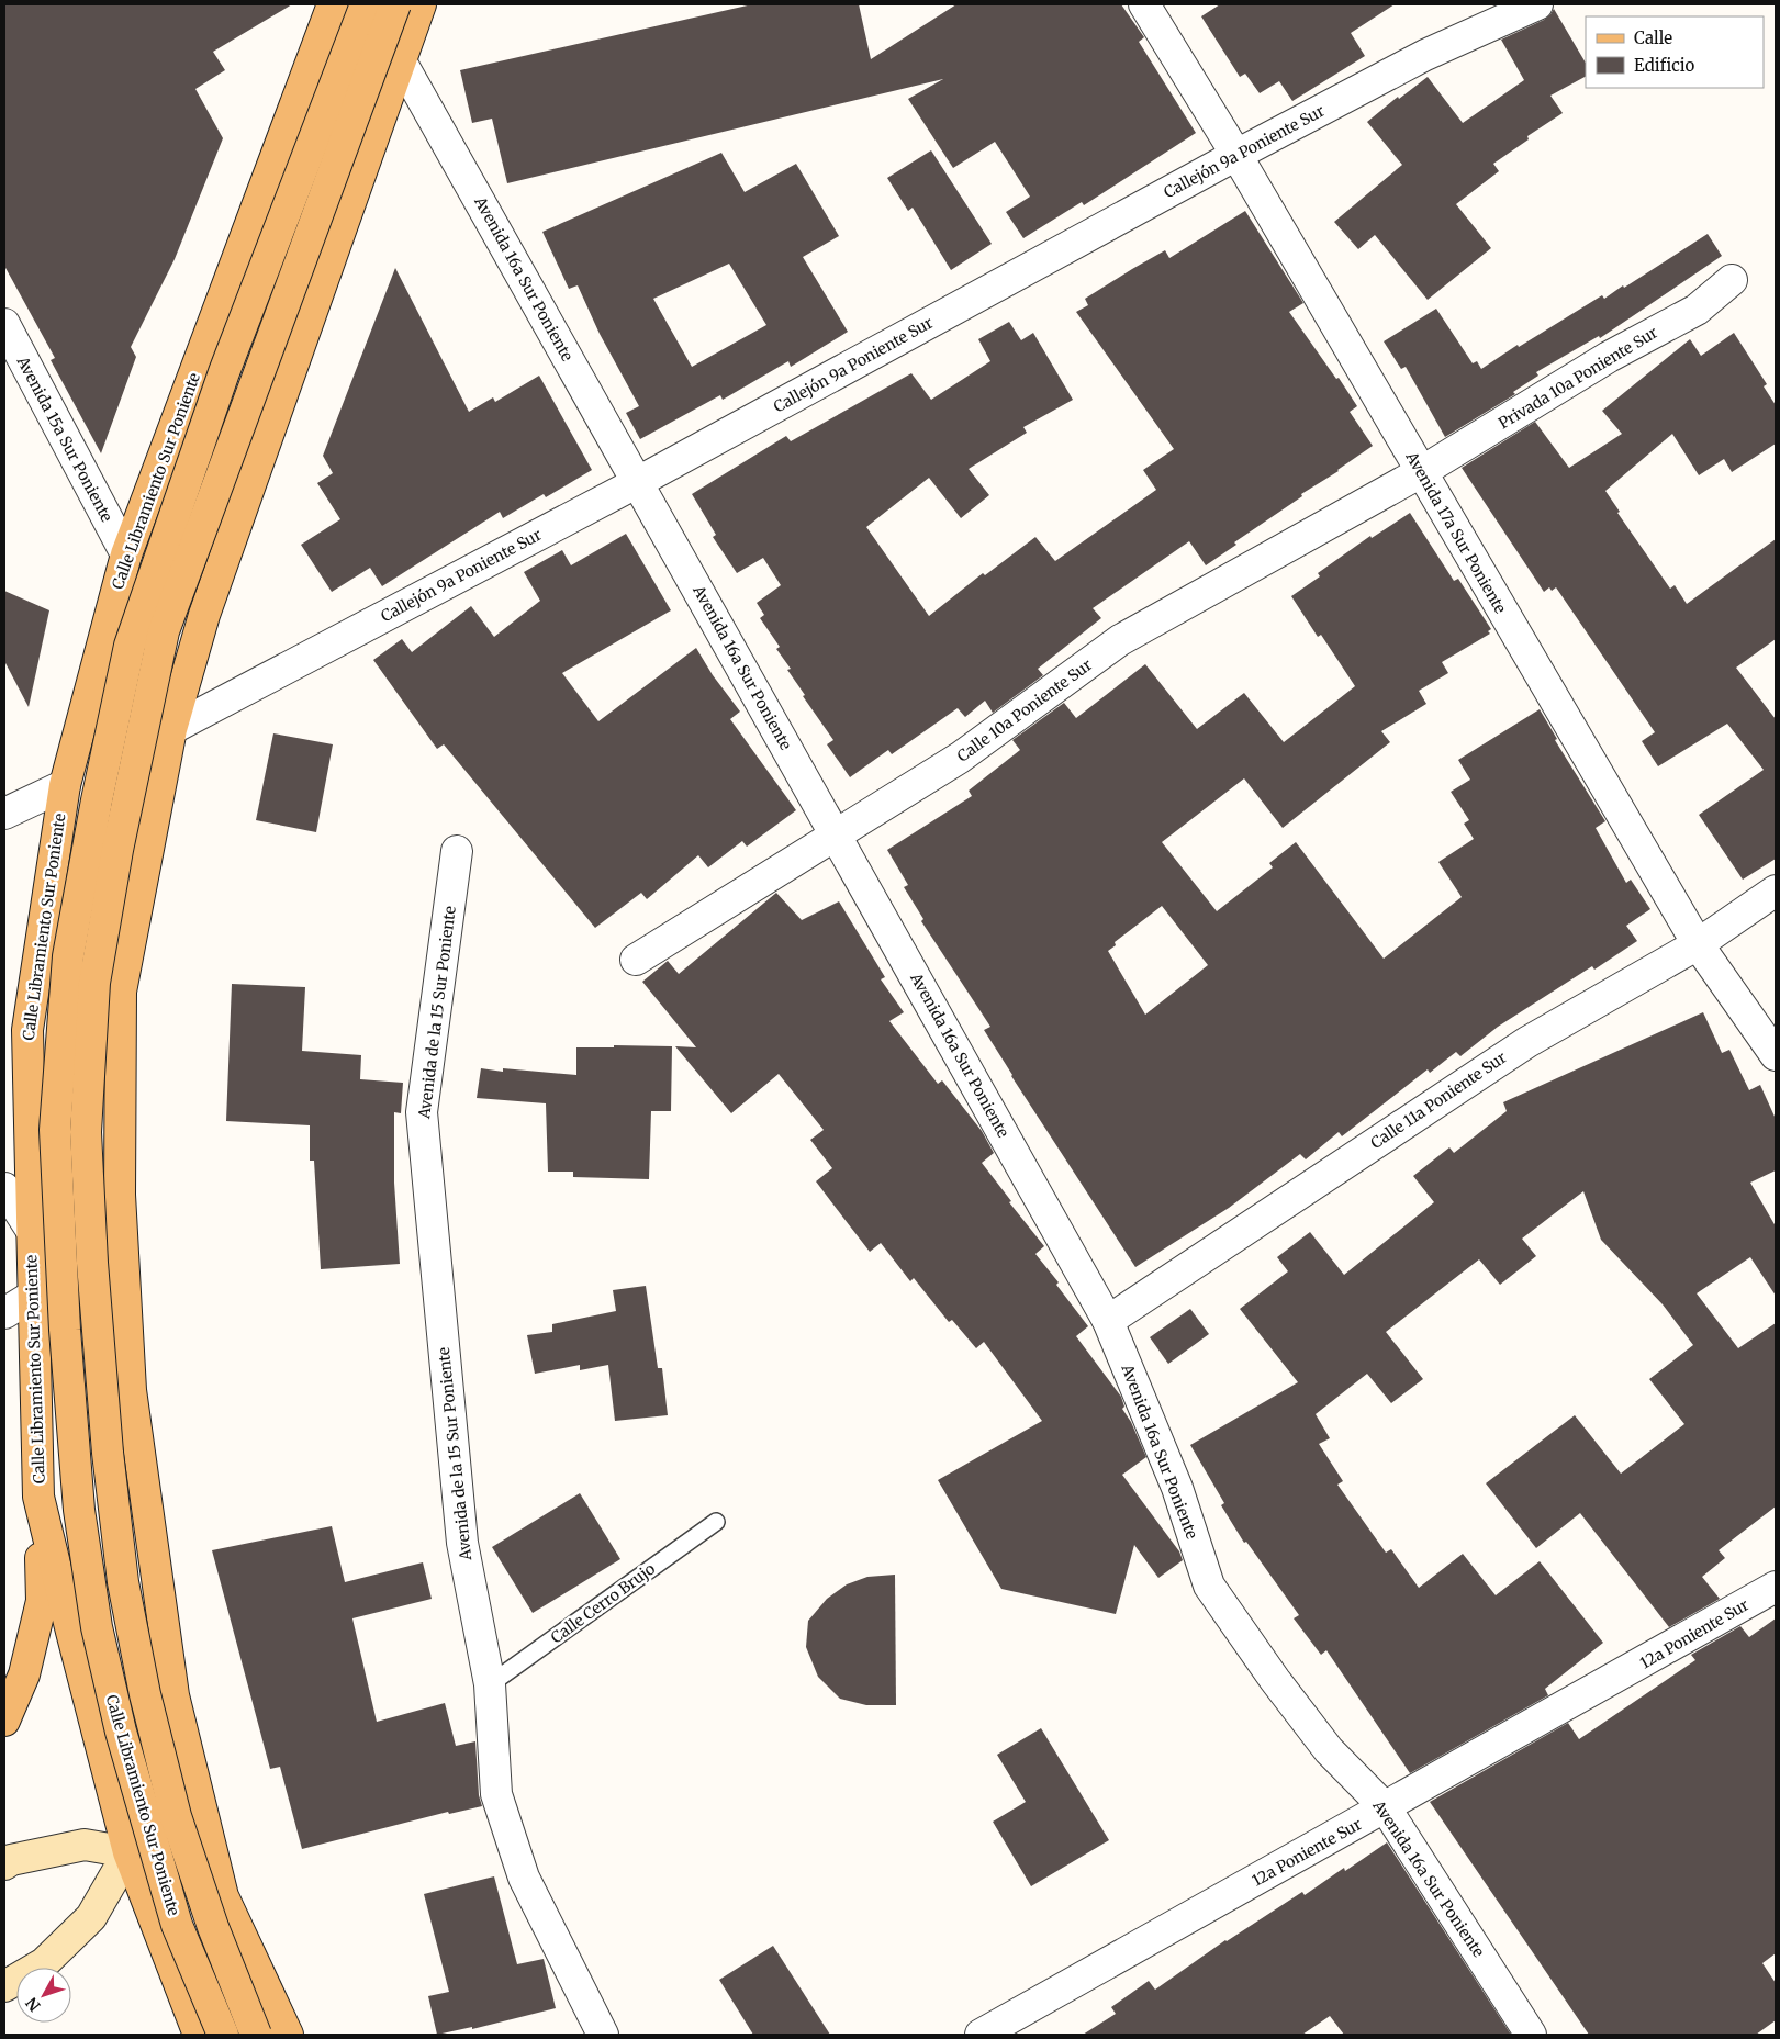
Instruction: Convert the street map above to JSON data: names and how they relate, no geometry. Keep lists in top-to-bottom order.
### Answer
{
  "streets": {
    "main road": ["Calle Libramiento Sur Poniente"],
    "street": [
      "Callejón 9a Poniente Sur",
      "Avenida 16a Sur Poniente",
      "Privada 10a Poniente Sur",
      "Avenida 15a Sur Poniente",
      "Avenida 17a Sur Poniente",
      "Calle 10a Poniente Sur",
      "Avenida de la 15 Sur Poniente",
      "Calle 11a Poniente Sur",
      "12a Poniente Sur"
    ],
    "lane": ["Calle Cerro Brujo"]
  },
  "crossings": [
    ["Callejón 9a Poniente Sur", "Avenida 16a Sur Poniente"],
    ["Callejón 9a Poniente Sur", "Avenida 17a Sur Poniente"],
    ["Avenida 16a Sur Poniente", "Calle 10a Poniente Sur"],
    ["Avenida 16a Sur Poniente", "Calle 11a Poniente Sur"],
    ["Avenida 16a Sur Poniente", "12a Poniente Sur"],
    ["Privada 10a Poniente Sur", "Avenida 17a Sur Poniente"],
    ["Privada 10a Poniente Sur", "Calle 10a Poniente Sur"],
    ["Avenida 15a Sur Poniente", "Calle Libramiento Sur Poniente"],
    ["Avenida 17a Sur Poniente", "Calle 10a Poniente Sur"],
    ["Avenida 17a Sur Poniente", "Calle 11a Poniente Sur"],
    ["Avenida de la 15 Sur Poniente", "Calle Cerro Brujo"]
  ],
  "legend": ["Calle", "Edificio"],
  "north": "bottom left"
}
